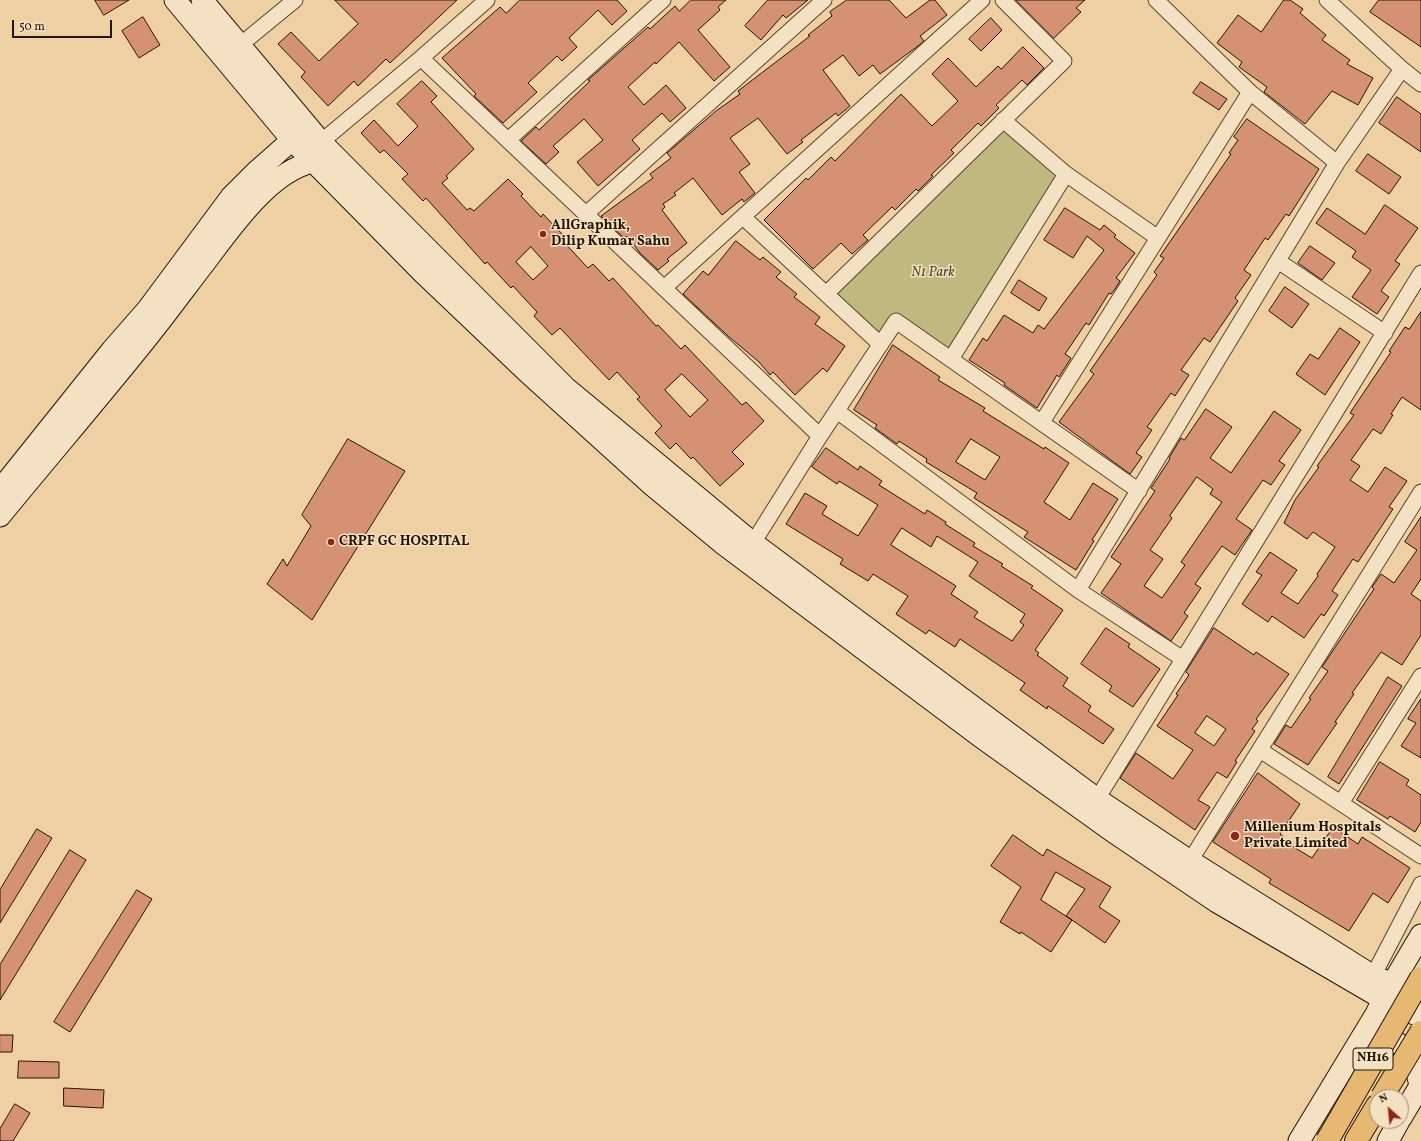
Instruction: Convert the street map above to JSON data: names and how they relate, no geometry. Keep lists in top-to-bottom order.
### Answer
{
  "streets": {
    "highway": ["NH16"]
  },
  "parks": ["N1 Park"],
  "places": ["AllGraphik, Dilip Kumar Sahu", "CRPF GC HOSPITAL", "Millenium Hospitals Private Limited"],
  "scale_bar": "50 m",
  "north": "top left"
}
